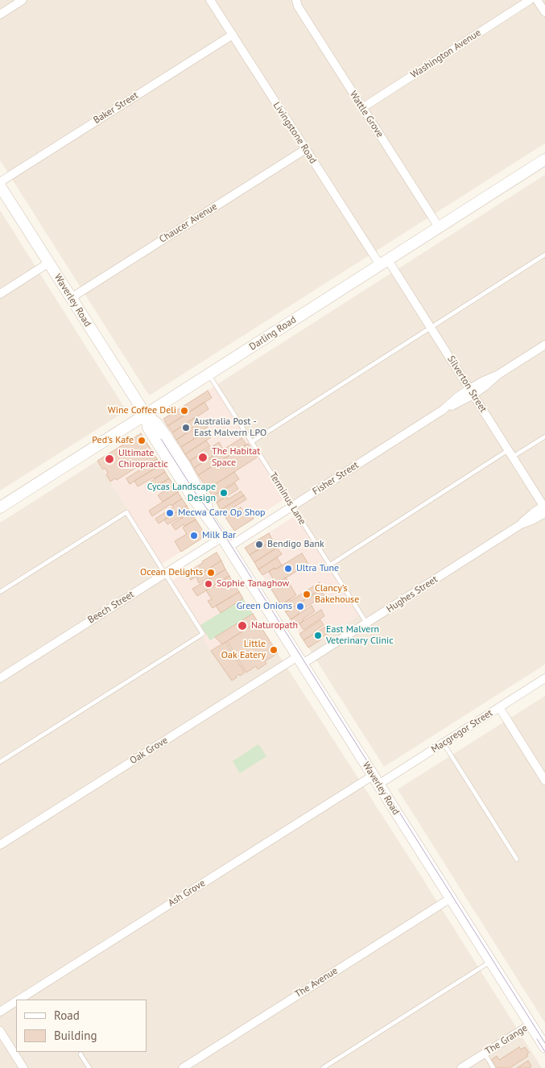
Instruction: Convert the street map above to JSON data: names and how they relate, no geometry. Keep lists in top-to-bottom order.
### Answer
{
  "streets": {
    "main road": ["Waverley Road", "Darling Road"],
    "street": [
      "Washington Avenue",
      "Baker Street",
      "Wattle Grove",
      "Livingstone Road",
      "Chaucer Avenue",
      "Silverton Street",
      "Fisher Street",
      "Hughes Street",
      "Beech Street",
      "Macgregor Street",
      "Oak Grove",
      "Ash Grove",
      "The Avenue",
      "The Grange"
    ],
    "lane": ["Terminus Lane"]
  },
  "crossings": [
    ["Washington Avenue", "Wattle Grove"],
    ["Baker Street", "Livingstone Road"],
    ["Wattle Grove", "Darling Road"],
    ["Livingstone Road", "Chaucer Avenue"],
    ["Livingstone Road", "Darling Road"],
    ["Livingstone Road", "Silverton Street"],
    ["Chaucer Avenue", "Waverley Road"],
    ["Waverley Road", "Darling Road"],
    ["Waverley Road", "Fisher Street"],
    ["Waverley Road", "Hughes Street"],
    ["Waverley Road", "Beech Street"],
    ["Waverley Road", "Macgregor Street"],
    ["Waverley Road", "Oak Grove"],
    ["Waverley Road", "Ash Grove"],
    ["Waverley Road", "The Avenue"],
    ["Waverley Road", "The Grange"],
    ["Darling Road", "Silverton Street"],
    ["Darling Road", "Terminus Lane"],
    ["Silverton Street", "Fisher Street"],
    ["Silverton Street", "Hughes Street"],
    ["Fisher Street", "Terminus Lane"],
    ["Fisher Street", "Beech Street"],
    ["Terminus Lane", "Hughes Street"],
    ["Hughes Street", "Oak Grove"],
    ["Macgregor Street", "Ash Grove"]
  ],
  "places": [
    "Wine Coffee Deli",
    "Australia Post - East Malvern LPO",
    "Ped's Kafe",
    "The Habitat Space",
    "Ultimate Chiropractic",
    "Cycas Landscape Design",
    "Mecwa Care Op Shop",
    "Milk Bar",
    "Bendigo Bank",
    "Ultra Tune",
    "Ocean Delights",
    "Sophie Tanaghow",
    "Clancy's Bakehouse",
    "Green Onions",
    "Naturopath",
    "East Malvern Veterinary Clinic",
    "Little Oak Eatery"
  ],
  "legend": ["Road", "Building"]
}
